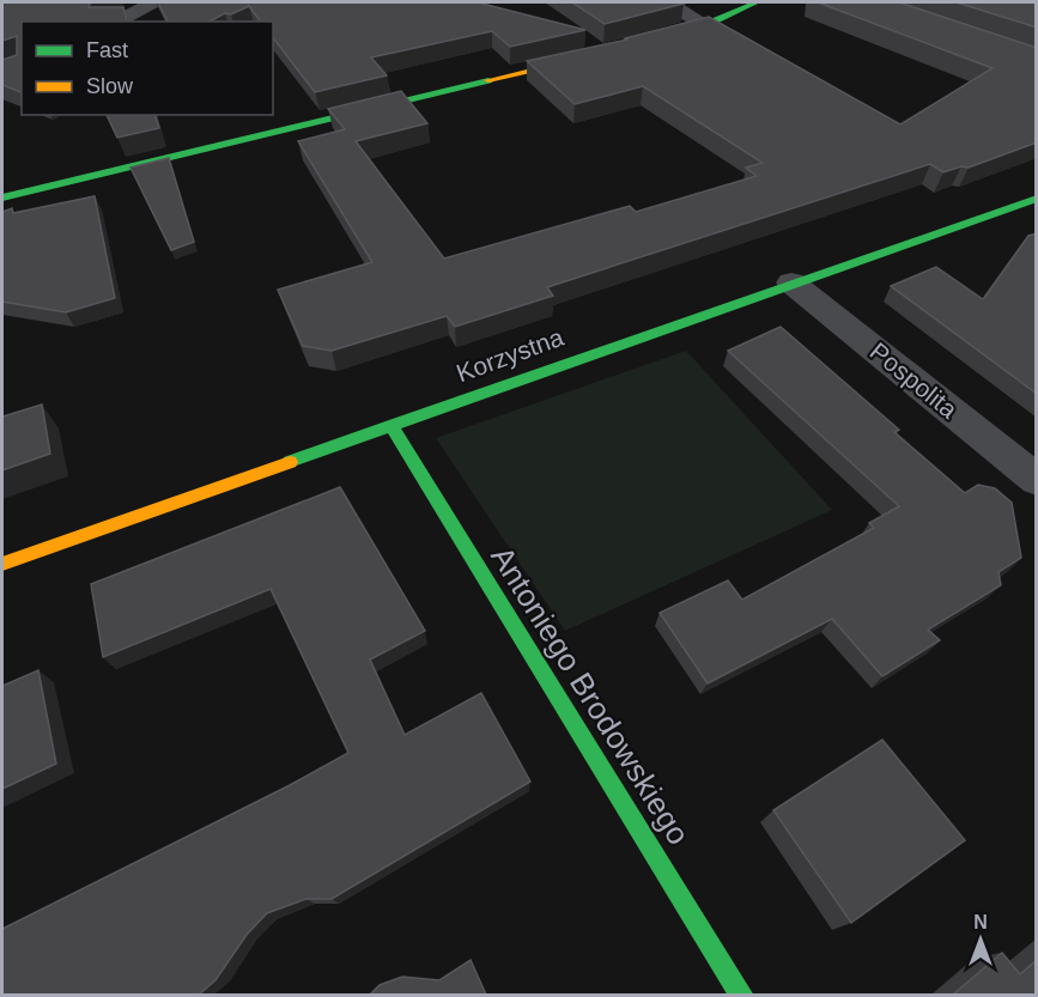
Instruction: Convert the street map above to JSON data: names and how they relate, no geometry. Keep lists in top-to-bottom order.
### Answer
{
  "streets": {
    "street": ["Korzystna", "Pospolita", "Antoniego Brodowskiego"]
  },
  "crossings": [
    ["Korzystna", "Pospolita"],
    ["Korzystna", "Antoniego Brodowskiego"]
  ],
  "legend": ["Fast", "Slow"],
  "north": "top"
}
